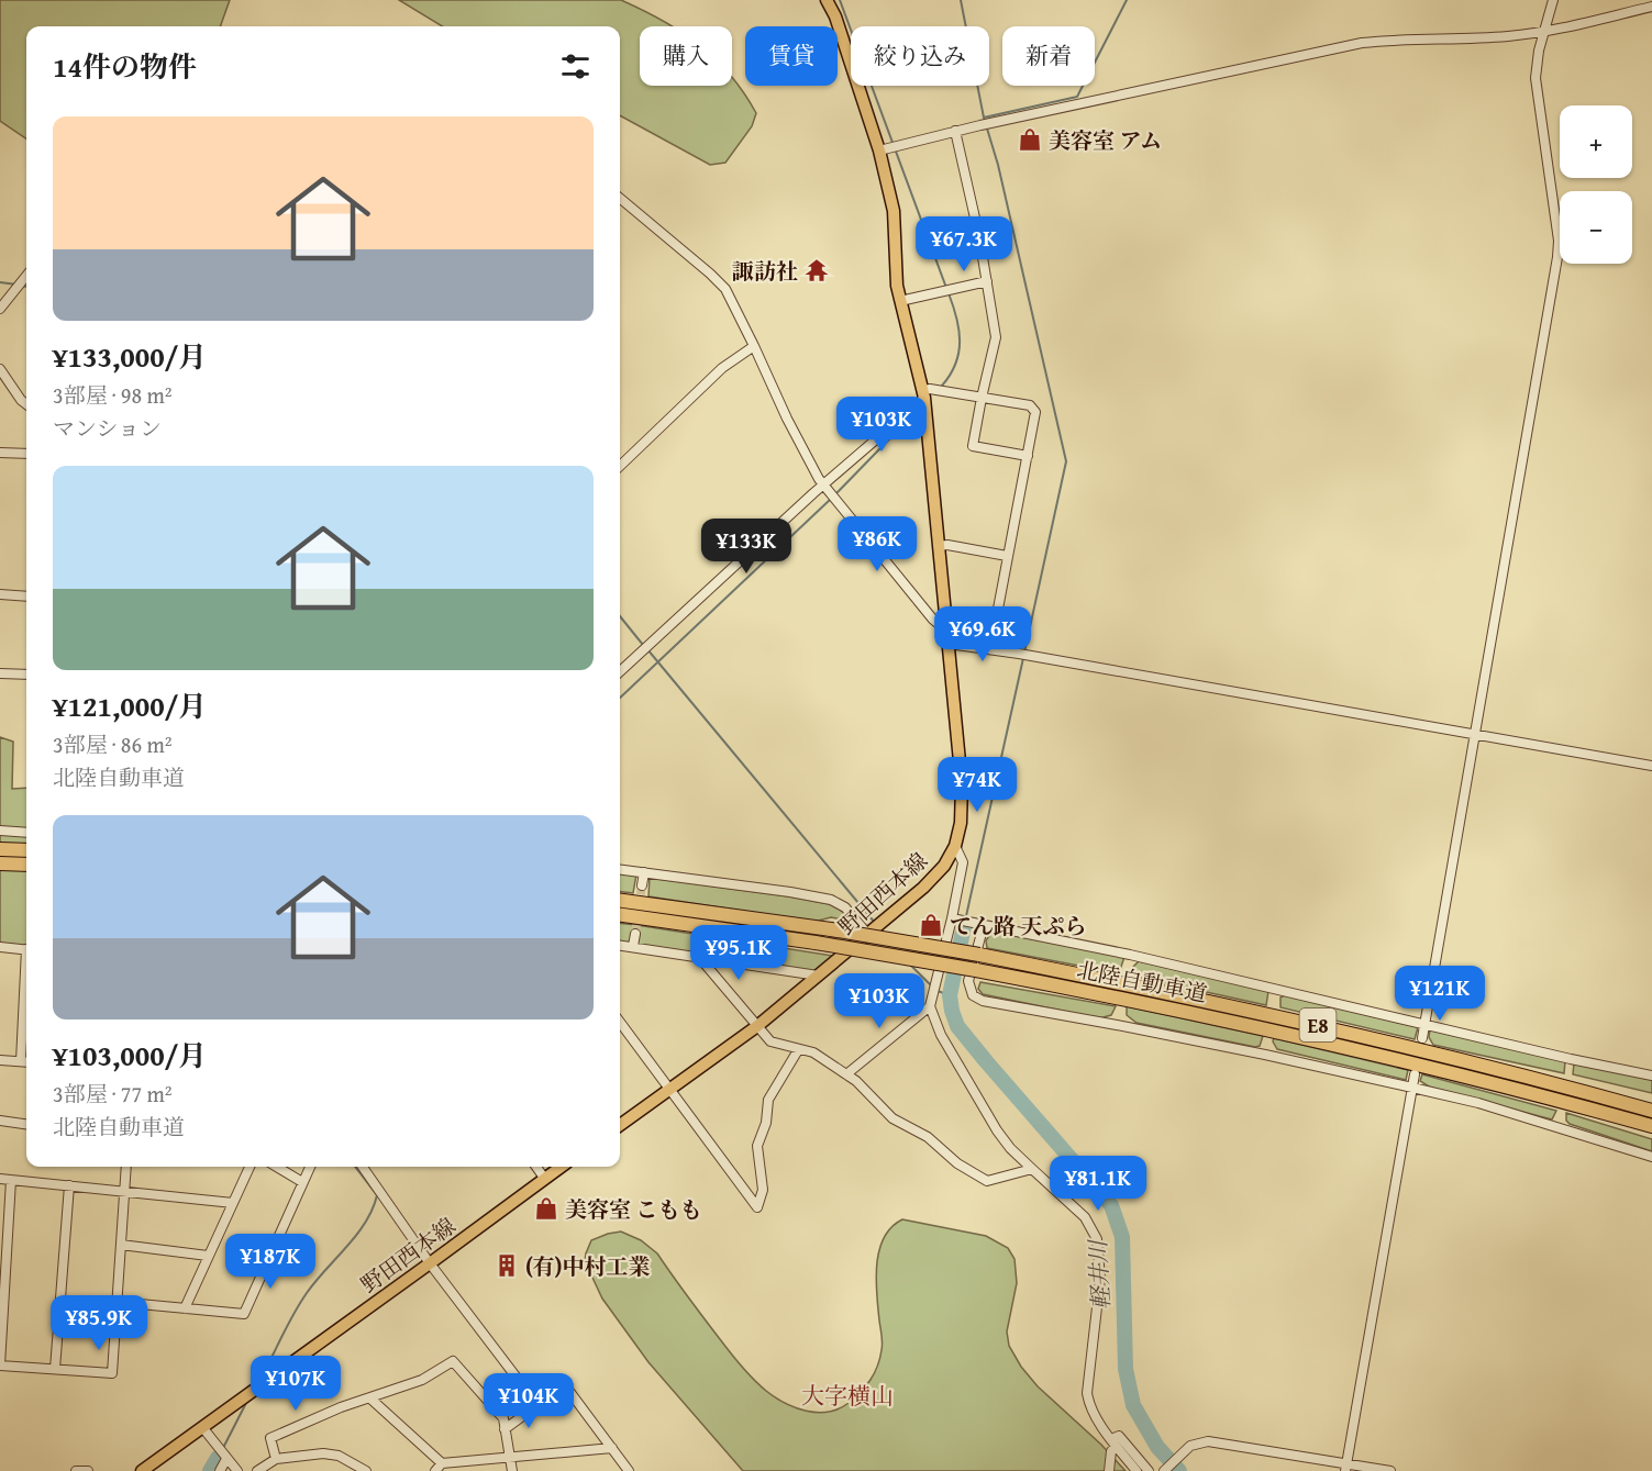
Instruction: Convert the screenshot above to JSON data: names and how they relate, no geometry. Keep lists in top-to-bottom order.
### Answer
{
  "streets": {
    "highway": ["北陸自動車道", "E8"],
    "main road": ["野田西本線"]
  },
  "districts": ["大字横山"],
  "water": ["軽井川"],
  "places": {
    "shop": ["美容室 アム", "てん路 天ぷら", "美容室 こもも"],
    "temple": ["諏訪社"],
    "building": ["(有)中村工業"]
  },
  "page": {
    "chip": [
      "購入",
      "賃貸",
      "絞り込み",
      "新着"
    ],
    "heading": "14件の物件",
    "map_buttons": ["+", "−"],
    "list": [
      {
        "name": "¥133,000/月",
        "note": "3部屋 · 98 m² · マンション"
      },
      {
        "name": "¥121,000/月",
        "note": "3部屋 · 86 m² · 北陸自動車道"
      },
      {
        "name": "¥103,000/月",
        "note": "3部屋 · 77 m² · 北陸自動車道"
      }
    ],
    "price": [
      "¥67.3K",
      "¥103K",
      "¥86K",
      "¥133K",
      "¥69.6K",
      "¥74K",
      "¥95.1K",
      "¥121K",
      "¥103K",
      "¥81.1K",
      "¥187K",
      "¥85.9K",
      "¥107K",
      "¥104K"
    ]
  }
}
